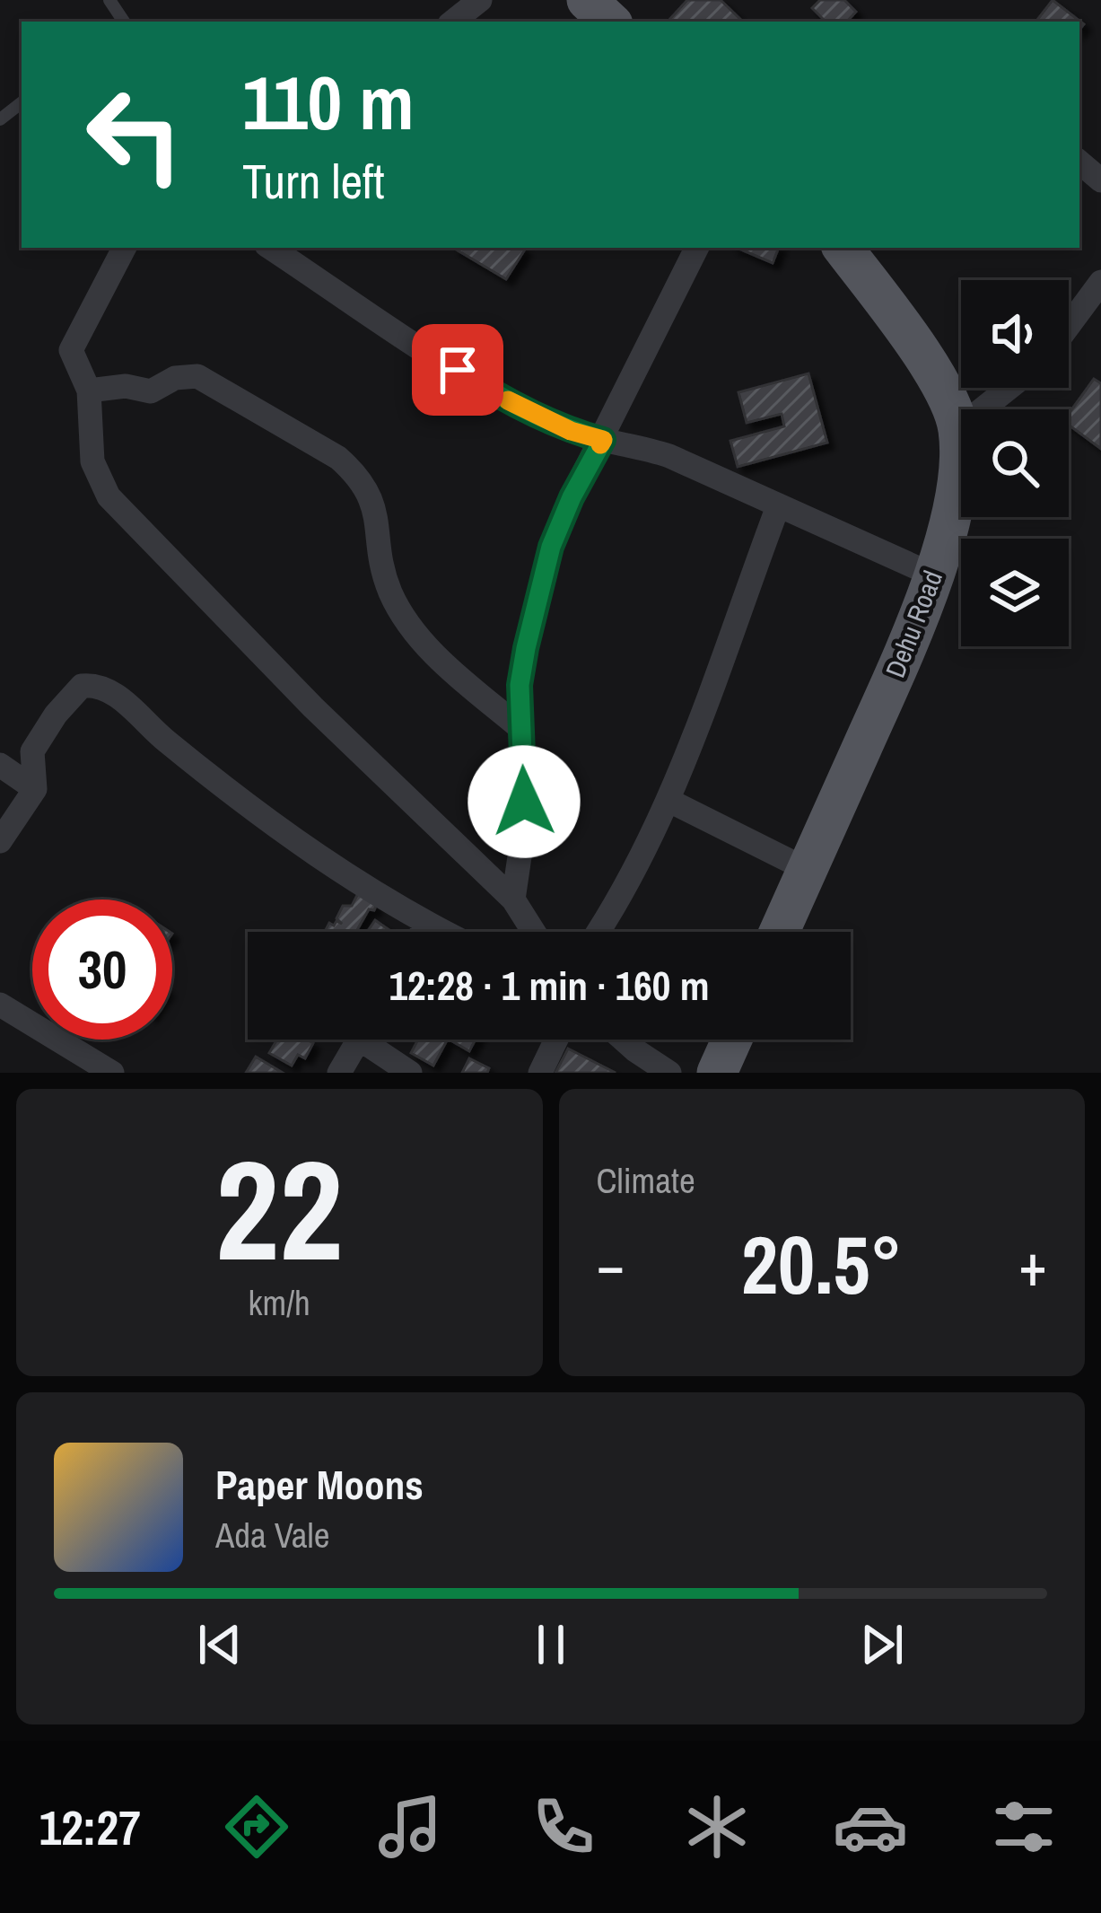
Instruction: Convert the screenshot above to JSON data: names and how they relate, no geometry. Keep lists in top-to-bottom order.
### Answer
{
  "streets": {
    "main road": ["Dehu Road"]
  },
  "page": {
    "turn": ["110 m", "Turn left"],
    "limit": "30",
    "trip": "12:28 · 1 min · 160 m",
    "tile": [
      ["22", "km/h"],
      "Climate"
    ],
    "heat": ["−", "20.5°", "+"],
    "song": ["Paper Moons", "Ada Vale"],
    "tabs": "12:27"
  }
}
